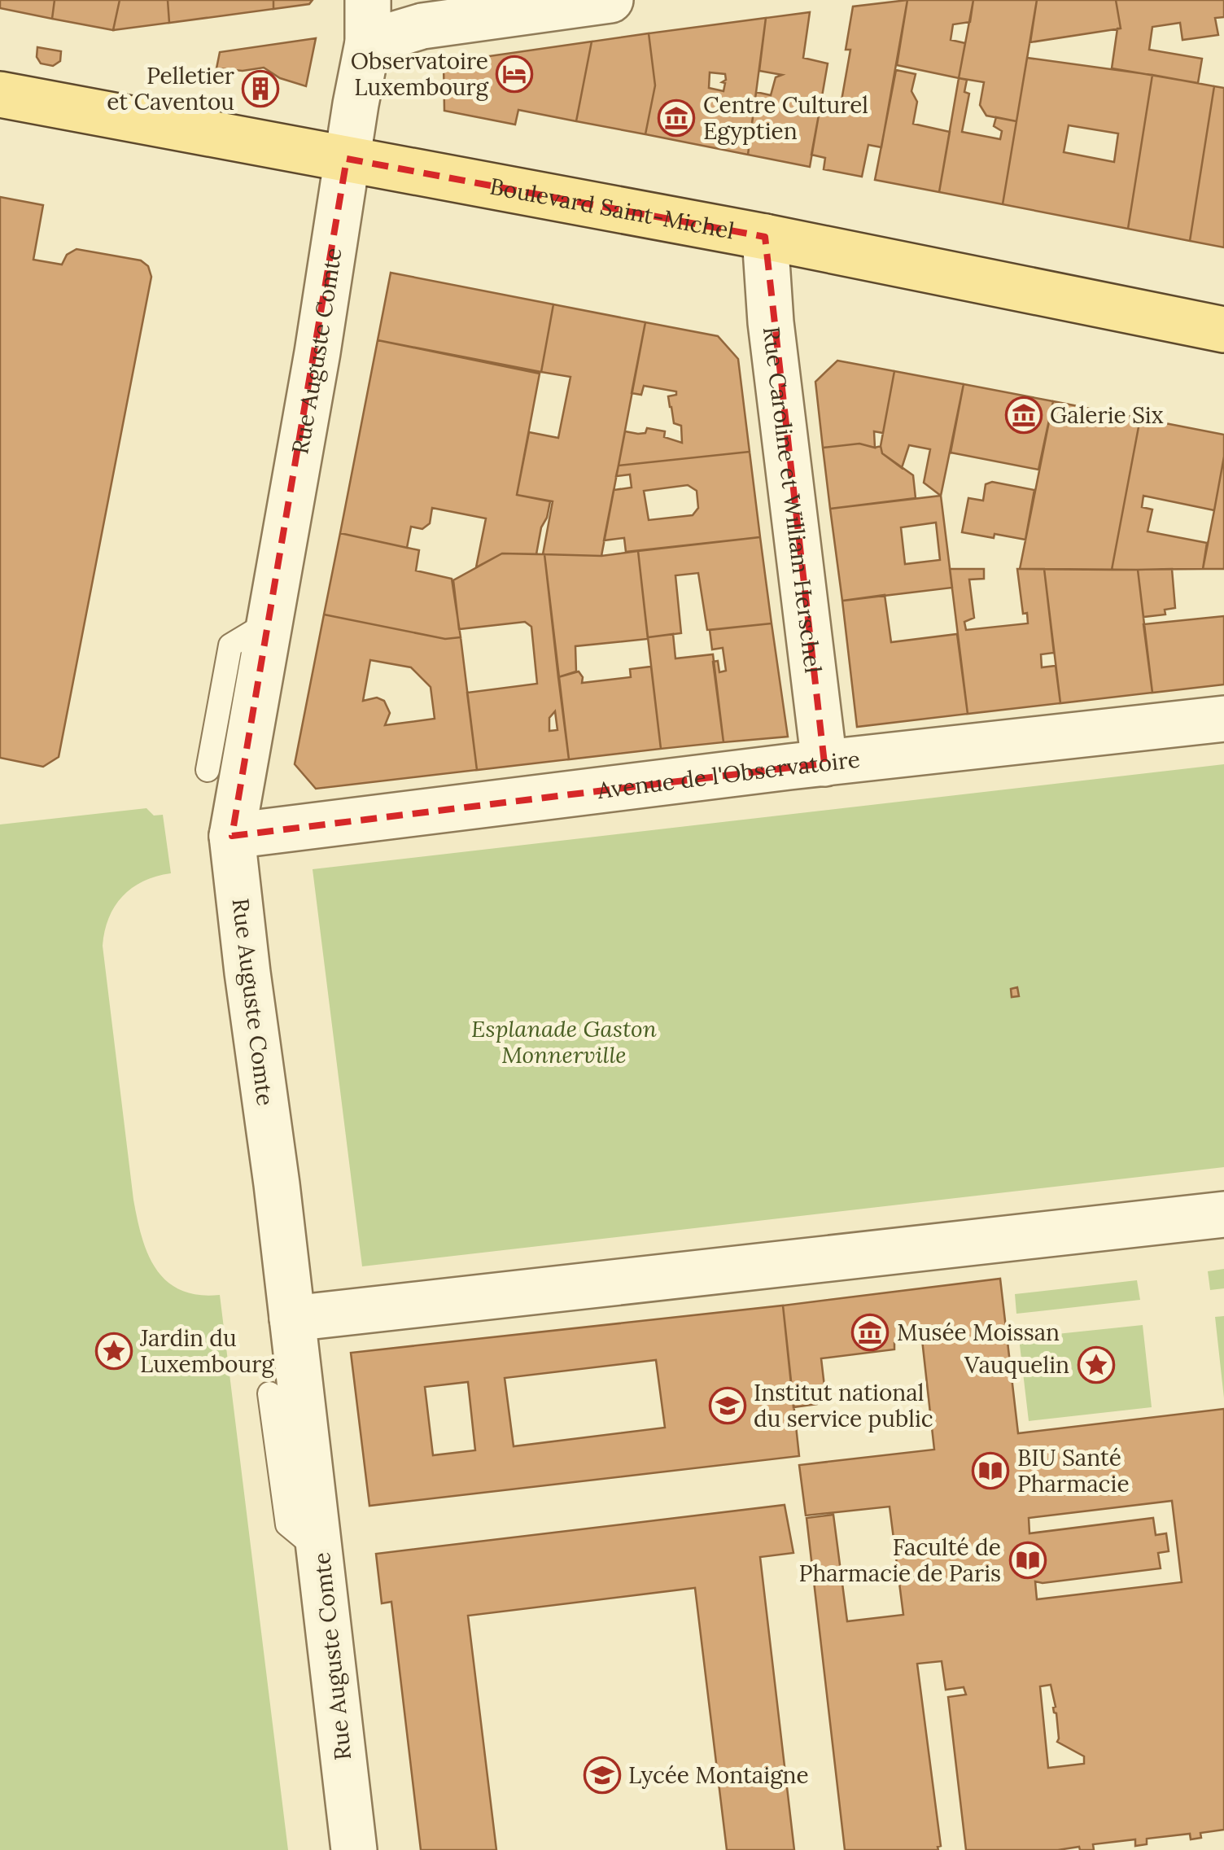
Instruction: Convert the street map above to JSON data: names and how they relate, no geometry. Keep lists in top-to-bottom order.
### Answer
{
  "streets": {
    "main road": ["Boulevard Saint-Michel"],
    "street": ["Rue Auguste Comte", "Rue Caroline et William Herschel", "Avenue de l'Observatoire"]
  },
  "crossings": [
    ["Boulevard Saint-Michel", "Rue Auguste Comte"],
    ["Boulevard Saint-Michel", "Rue Caroline et William Herschel"],
    ["Rue Auguste Comte", "Avenue de l'Observatoire"],
    ["Rue Caroline et William Herschel", "Avenue de l'Observatoire"]
  ],
  "parks": ["Esplanade Gaston Monnerville"],
  "places": {
    "hotel": ["Observatoire Luxembourg"],
    "building": ["Pelletier et Caventou"],
    "museum": ["Centre Culturel Egyptien", "Galerie Six", "Musée Moissan"],
    "place": ["Jardin du Luxembourg", "Vauquelin"],
    "school or university": ["Institut national du service public", "Lycée Montaigne"],
    "library": ["BIU Santé Pharmacie", "Faculté de Pharmacie de Paris"]
  }
}
